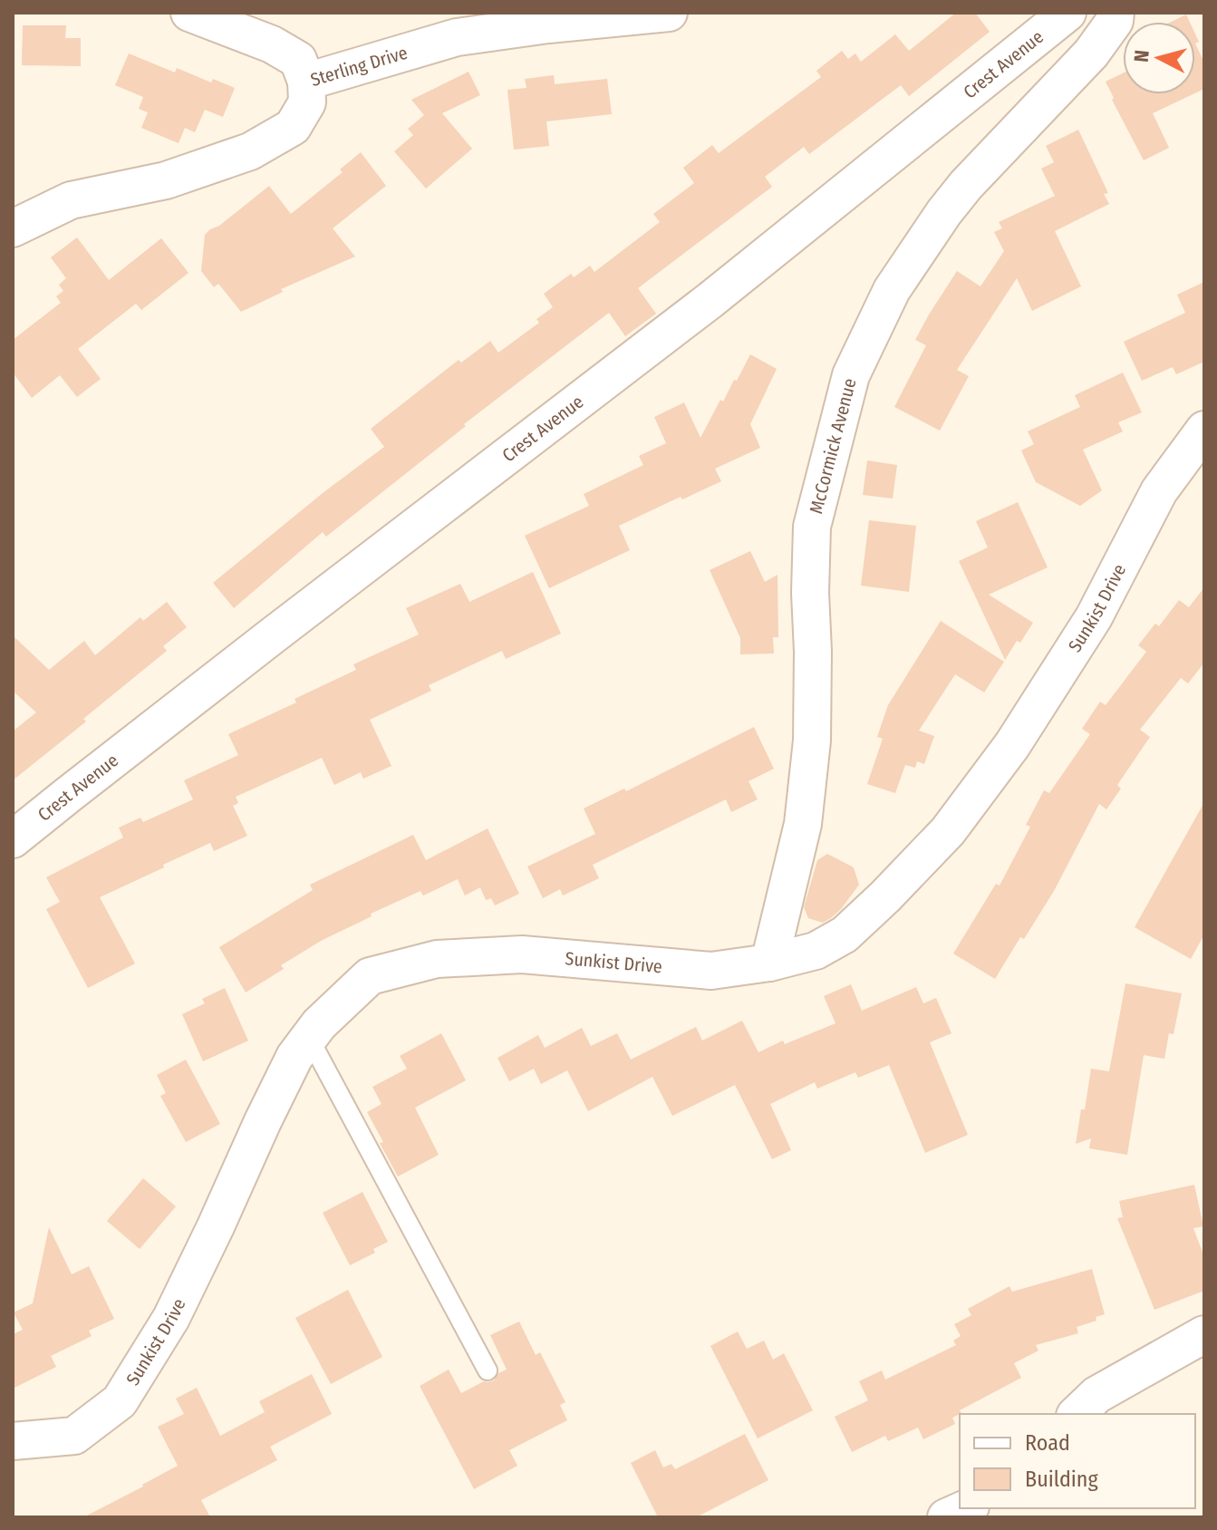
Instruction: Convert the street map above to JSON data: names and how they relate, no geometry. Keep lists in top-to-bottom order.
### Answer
{
  "streets": {
    "street": [
      "Crest Avenue",
      "Sterling Drive",
      "McCormick Avenue",
      "Sunkist Drive"
    ]
  },
  "crossings": [
    ["McCormick Avenue", "Sunkist Drive"]
  ],
  "legend": ["Road", "Building"],
  "north": "left"
}
